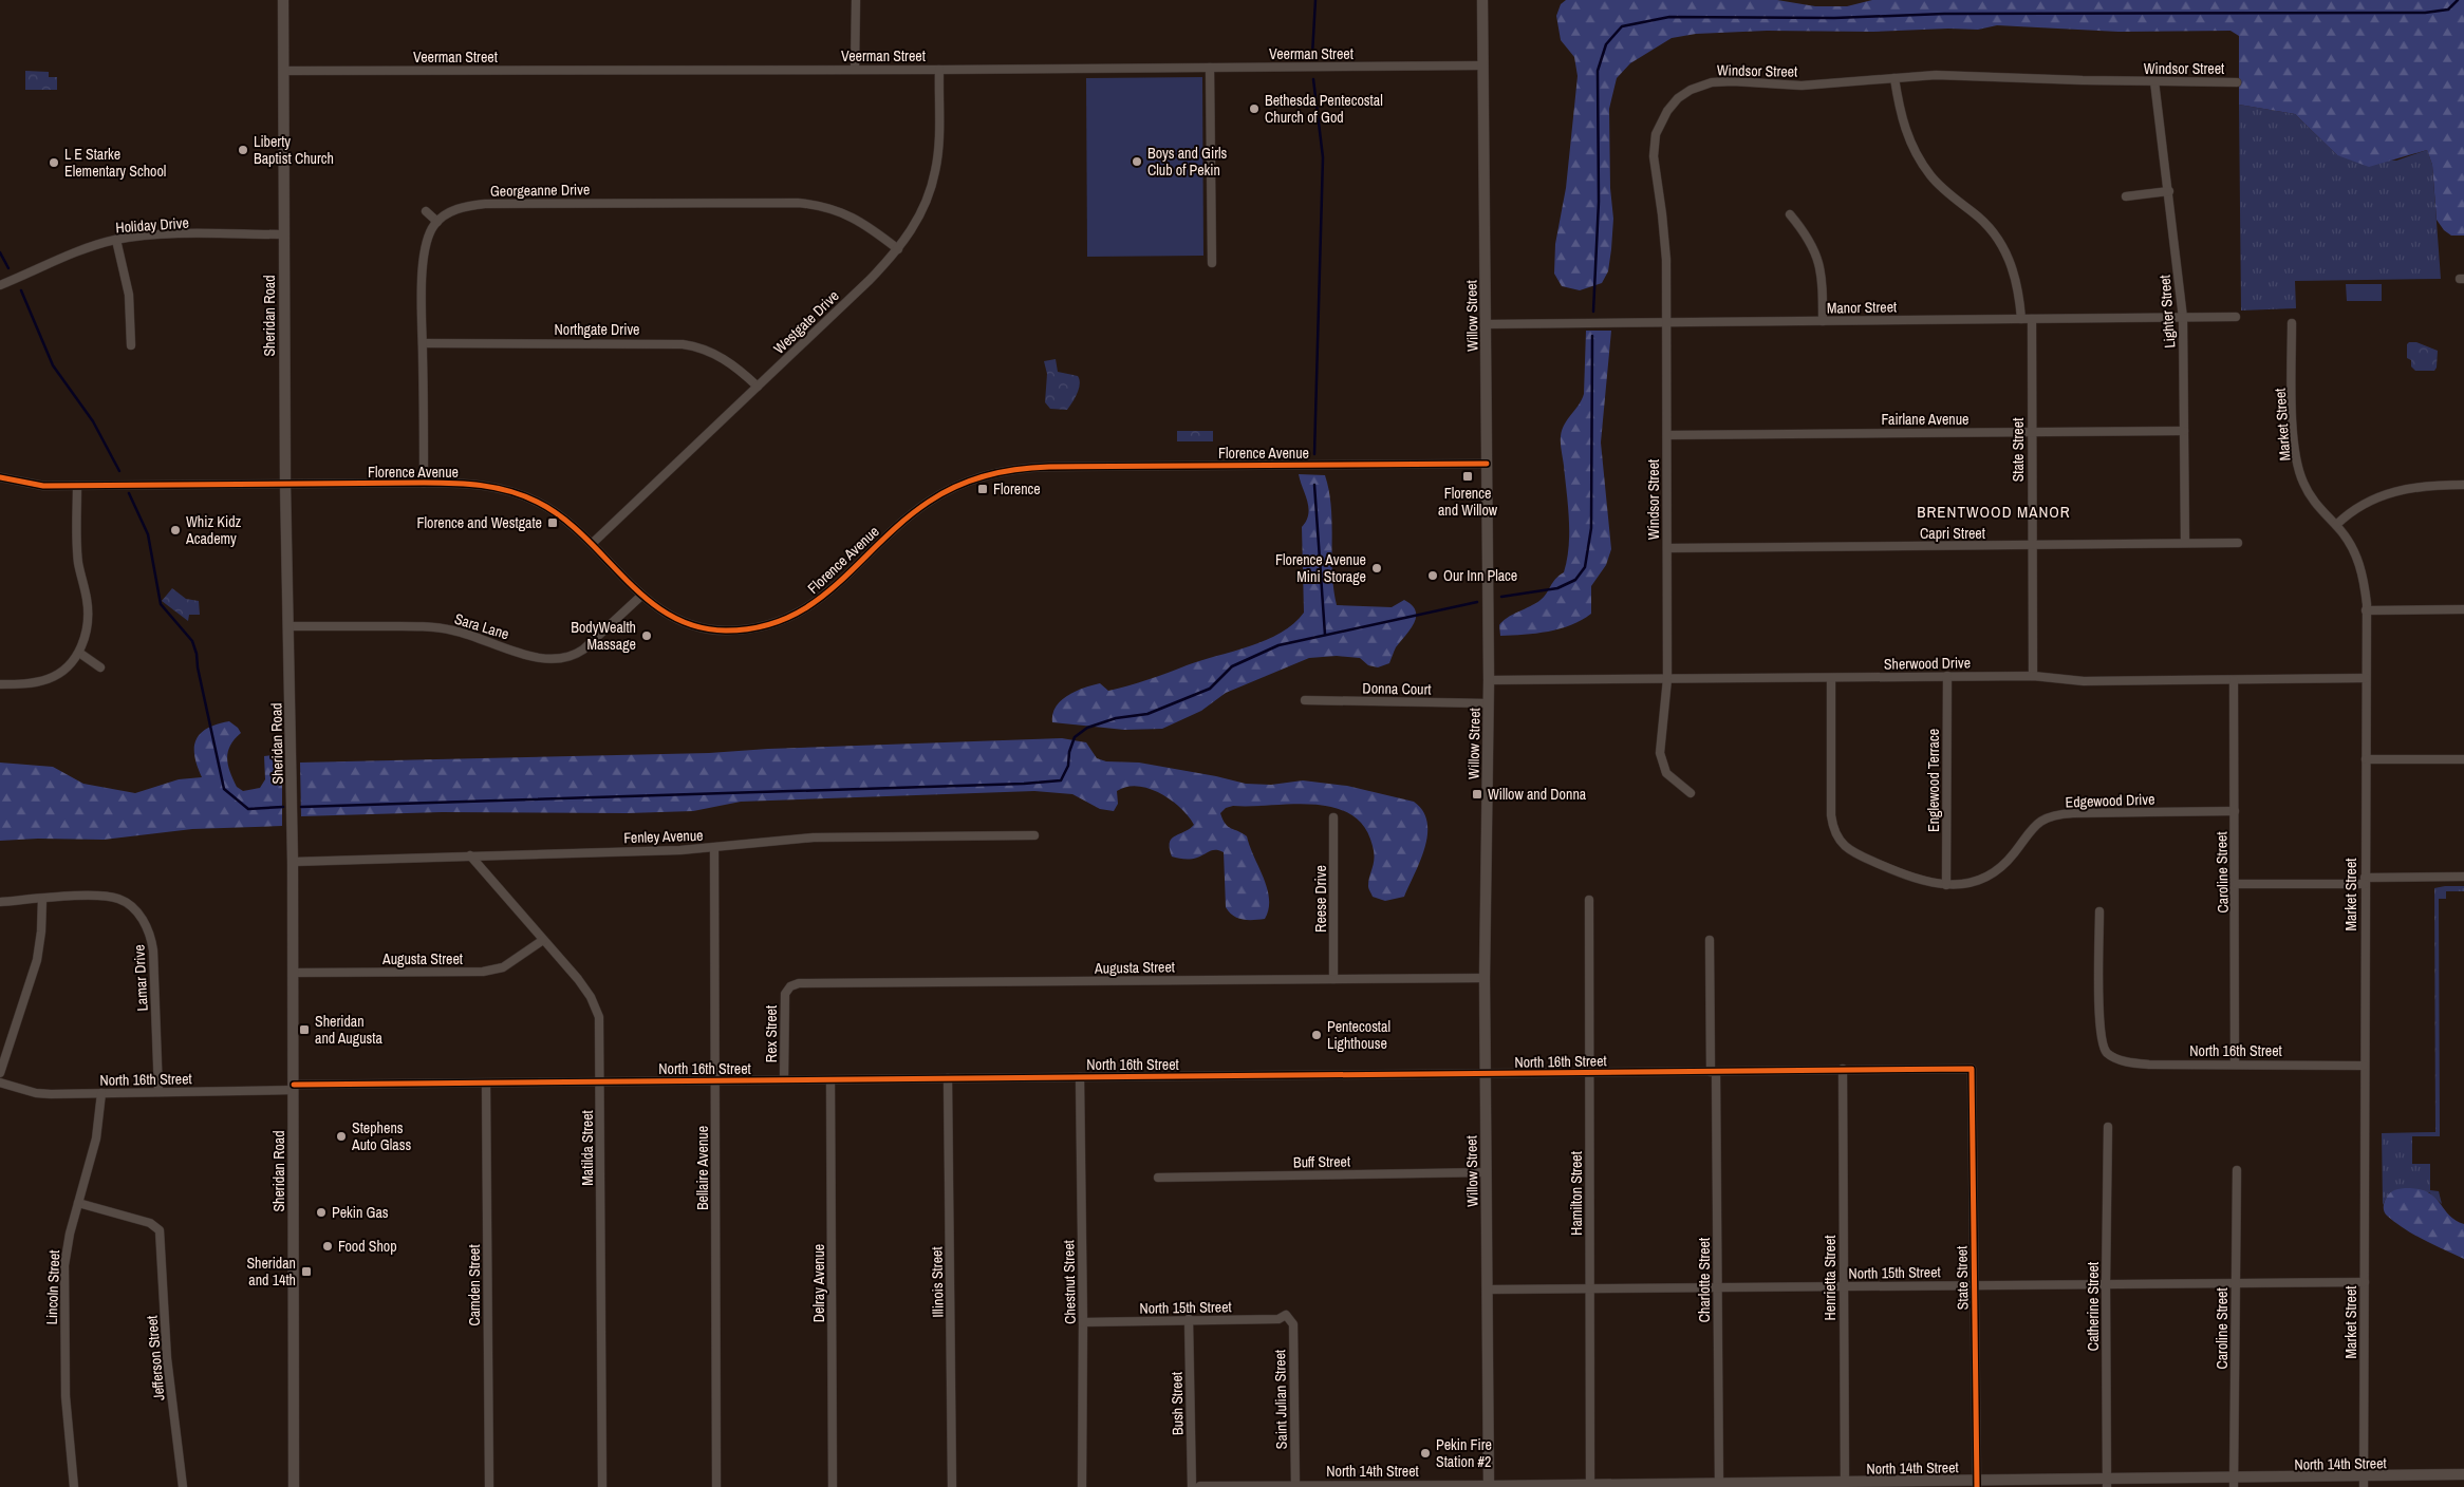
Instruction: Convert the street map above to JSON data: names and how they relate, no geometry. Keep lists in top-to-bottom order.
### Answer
{
  "streets": {
    "main road": ["Sheridan Road", "Willow Street", "North 14th Street"],
    "street": [
      "Veerman Street",
      "Windsor Street",
      "Georgeanne Drive",
      "Holiday Drive",
      "Manor Street",
      "Lighter Street",
      "Westgate Drive",
      "Northgate Drive",
      "Fairlane Avenue",
      "Market Street",
      "State Street",
      "Florence Avenue",
      "Capri Street",
      "Sara Lane",
      "Sherwood Drive",
      "Donna Court",
      "Englewood Terrace",
      "Edgewood Drive",
      "Fenley Avenue",
      "Caroline Street",
      "Reese Drive",
      "Augusta Street",
      "Lamar Drive",
      "Rex Street",
      "North 16th Street",
      "Matilda Street",
      "Buff Street",
      "Bellaire Avenue",
      "Hamilton Street",
      "North 15th Street",
      "Henrietta Street",
      "Charlotte Street",
      "Illinois Street",
      "Chestnut Street",
      "Delray Avenue",
      "Camden Street",
      "Lincoln Street",
      "Catherine Street",
      "Jefferson Street",
      "Saint Julian Street",
      "Bush Street"
    ]
  },
  "crossings": [
    ["Veerman Street", "Sheridan Road"],
    ["Veerman Street", "Willow Street"],
    ["Veerman Street", "Westgate Drive"],
    ["Windsor Street", "Manor Street"],
    ["Windsor Street", "Lighter Street"],
    ["Windsor Street", "Fairlane Avenue"],
    ["Windsor Street", "Capri Street"],
    ["Windsor Street", "Sherwood Drive"],
    ["Georgeanne Drive", "Westgate Drive"],
    ["Holiday Drive", "Sheridan Road"],
    ["Manor Street", "Lighter Street"],
    ["Manor Street", "Willow Street"],
    ["Manor Street", "State Street"],
    ["Lighter Street", "Fairlane Avenue"],
    ["Lighter Street", "Capri Street"],
    ["Sheridan Road", "Florence Avenue"],
    ["Sheridan Road", "Sara Lane"],
    ["Sheridan Road", "Fenley Avenue"],
    ["Sheridan Road", "Augusta Street"],
    ["Sheridan Road", "North 16th Street"],
    ["Willow Street", "Florence Avenue"],
    ["Willow Street", "Sherwood Drive"],
    ["Willow Street", "Donna Court"],
    ["Willow Street", "Augusta Street"],
    ["Willow Street", "North 16th Street"],
    ["Willow Street", "Buff Street"],
    ["Willow Street", "North 15th Street"],
    ["Willow Street", "North 14th Street"],
    ["Westgate Drive", "Northgate Drive"],
    ["Westgate Drive", "Florence Avenue"],
    ["Fairlane Avenue", "State Street"],
    ["Market Street", "Sherwood Drive"],
    ["Market Street", "North 16th Street"],
    ["Market Street", "North 15th Street"],
    ["Market Street", "North 14th Street"],
    ["State Street", "Capri Street"],
    ["State Street", "Sherwood Drive"],
    ["State Street", "North 16th Street"],
    ["State Street", "North 15th Street"],
    ["State Street", "North 14th Street"],
    ["Florence Avenue", "Sara Lane"],
    ["Sherwood Drive", "Englewood Terrace"],
    ["Sherwood Drive", "Edgewood Drive"],
    ["Sherwood Drive", "Caroline Street"],
    ["Englewood Terrace", "Edgewood Drive"],
    ["Edgewood Drive", "Caroline Street"],
    ["Fenley Avenue", "Matilda Street"],
    ["Fenley Avenue", "Bellaire Avenue"],
    ["Caroline Street", "North 16th Street"],
    ["Caroline Street", "North 15th Street"],
    ["Caroline Street", "North 14th Street"],
    ["Reese Drive", "Augusta Street"],
    ["Augusta Street", "Rex Street"],
    ["Augusta Street", "Matilda Street"],
    ["Lamar Drive", "North 16th Street"],
    ["Rex Street", "North 16th Street"],
    ["North 16th Street", "Matilda Street"],
    ["North 16th Street", "Bellaire Avenue"],
    ["North 16th Street", "Hamilton Street"],
    ["North 16th Street", "Henrietta Street"],
    ["North 16th Street", "Charlotte Street"],
    ["North 16th Street", "Illinois Street"],
    ["North 16th Street", "Chestnut Street"],
    ["North 16th Street", "Delray Avenue"],
    ["North 16th Street", "Camden Street"],
    ["North 16th Street", "Lincoln Street"],
    ["Hamilton Street", "North 15th Street"],
    ["Hamilton Street", "North 14th Street"],
    ["North 15th Street", "Henrietta Street"],
    ["North 15th Street", "Charlotte Street"],
    ["North 15th Street", "Chestnut Street"],
    ["North 15th Street", "Catherine Street"],
    ["North 15th Street", "Saint Julian Street"],
    ["North 15th Street", "Bush Street"],
    ["Henrietta Street", "North 14th Street"],
    ["Charlotte Street", "North 14th Street"],
    ["Lincoln Street", "Jefferson Street"],
    ["Catherine Street", "North 14th Street"],
    ["Saint Julian Street", "North 14th Street"]
  ],
  "districts": ["BRENTWOOD MANOR"],
  "places": {
    "other": [
      "Bethesda Pentecostal Church of God",
      "Liberty Baptist Church",
      "Boys and Girls Club of Pekin",
      "L E Starke Elementary School",
      "Whiz Kidz Academy",
      "Florence Avenue Mini Storage",
      "Our Inn Place",
      "BodyWealth Massage",
      "Pentecostal Lighthouse",
      "Stephens Auto Glass",
      "Pekin Gas",
      "Food Shop",
      "Pekin Fire Station #2"
    ],
    "transit": [
      "Florence and Willow",
      "Florence",
      "Florence and Westgate",
      "Willow and Donna",
      "Sheridan and Augusta",
      "Sheridan and 14th"
    ]
  }
}
